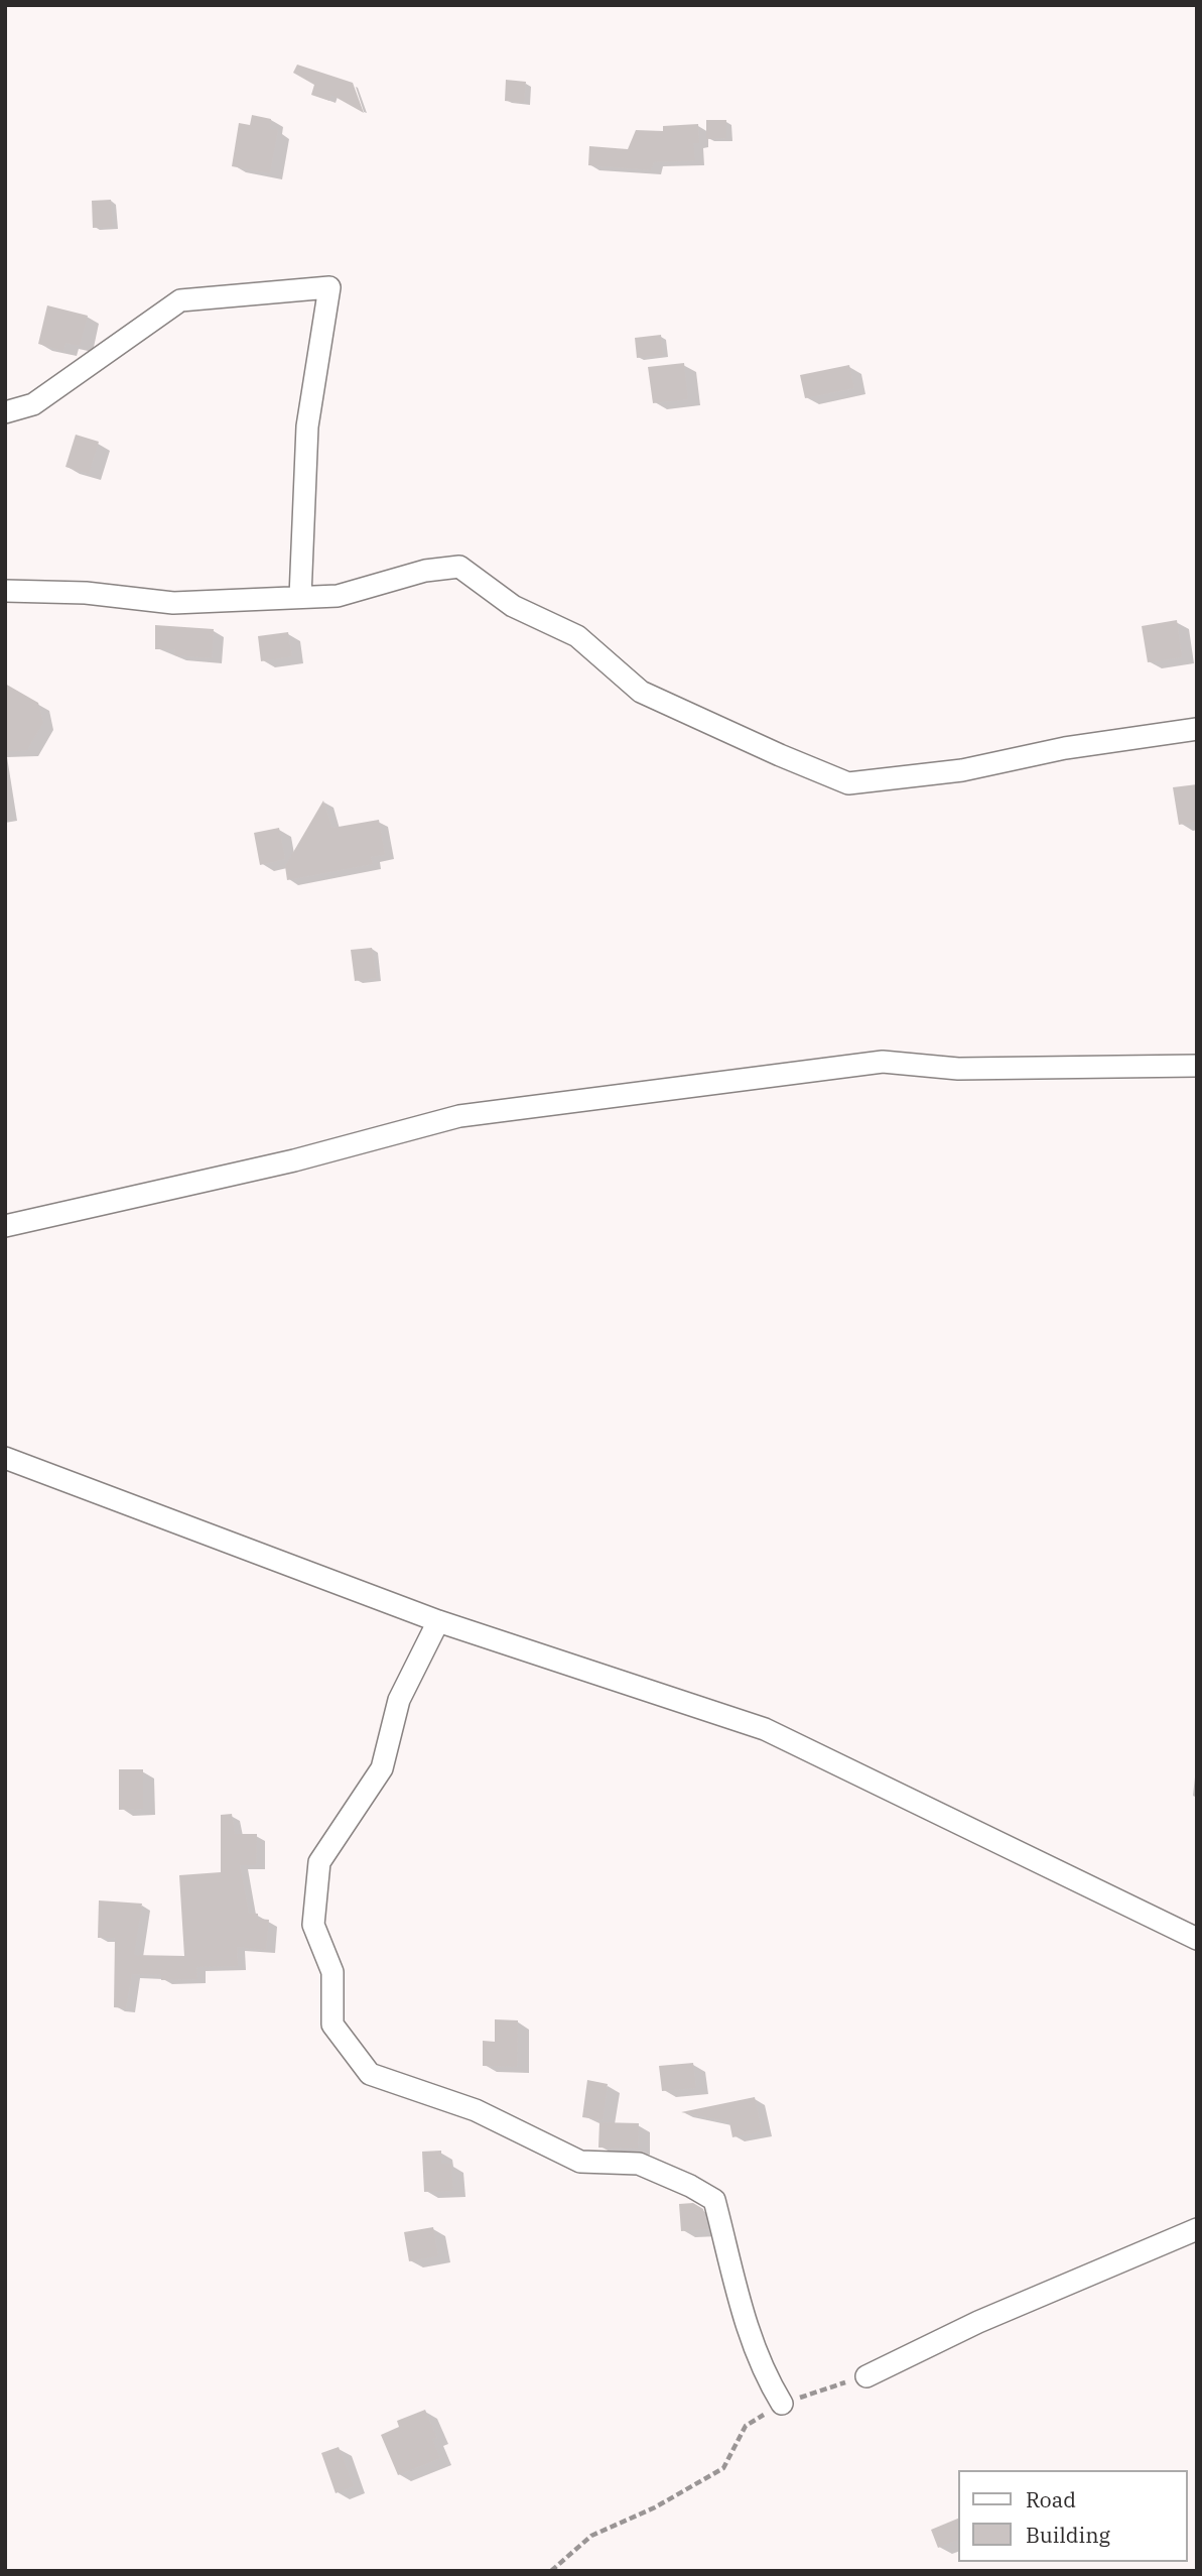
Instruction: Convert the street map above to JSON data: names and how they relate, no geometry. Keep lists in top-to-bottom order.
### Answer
{
  "legend": ["Road", "Building"]
}
